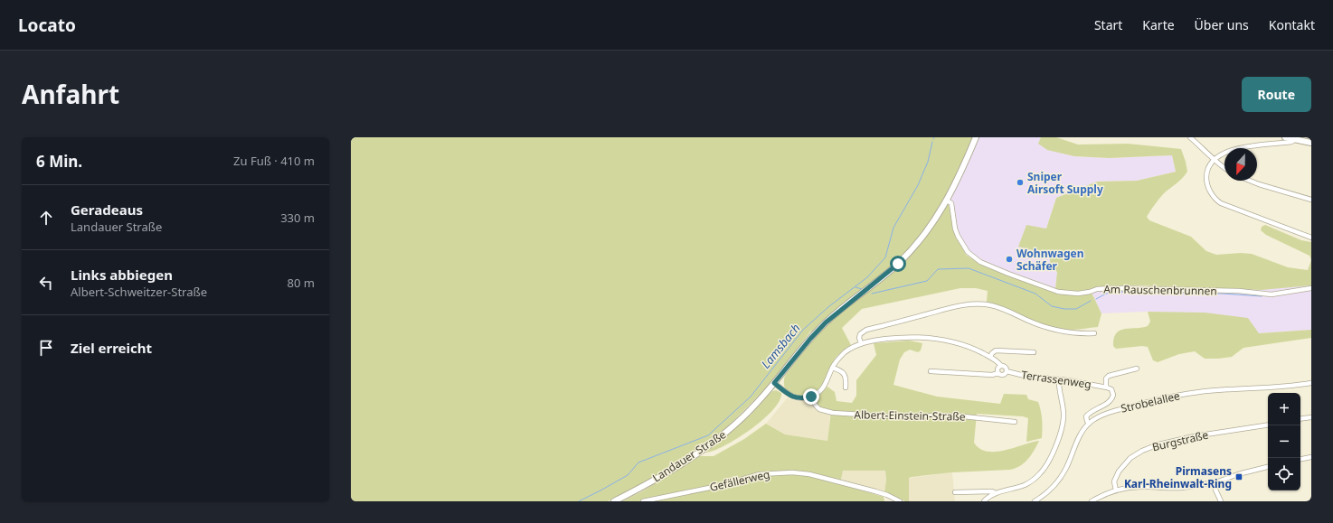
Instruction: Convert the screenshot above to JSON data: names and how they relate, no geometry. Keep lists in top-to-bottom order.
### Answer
{
  "streets": {
    "main road": ["Landauer Straße"],
    "street": [
      "Am Rauschenbrunnen",
      "Terrassenweg",
      "Strobelallee",
      "Albert-Einstein-Straße",
      "Burgstraße",
      "Gefällerweg"
    ]
  },
  "crossings": [
    ["Am Rauschenbrunnen", "Landauer Straße"],
    ["Terrassenweg", "Strobelallee"]
  ],
  "water": ["Lamsbach"],
  "places": {
    "other": ["Sniper Airsoft Supply", "Wohnwagen Schäfer"],
    "transit": ["Pirmasens Karl-Rheinwalt-Ring"]
  },
  "north": "bottom",
  "page": {
    "header": "Locato",
    "nav": [
      "Start",
      "Karte",
      "Über uns",
      "Kontakt"
    ],
    "title": "Anfahrt",
    "buttons": "Route",
    "heading": ["6 Min.", "Zu Fuß · 410 m"],
    "list": [
      ["Geradeaus", "Landauer Straße", "330 m"],
      ["Links abbiegen", "Albert-Schweitzer-Straße", "80 m"],
      "Ziel erreicht"
    ],
    "map_buttons": ["+", "−"]
  }
}
